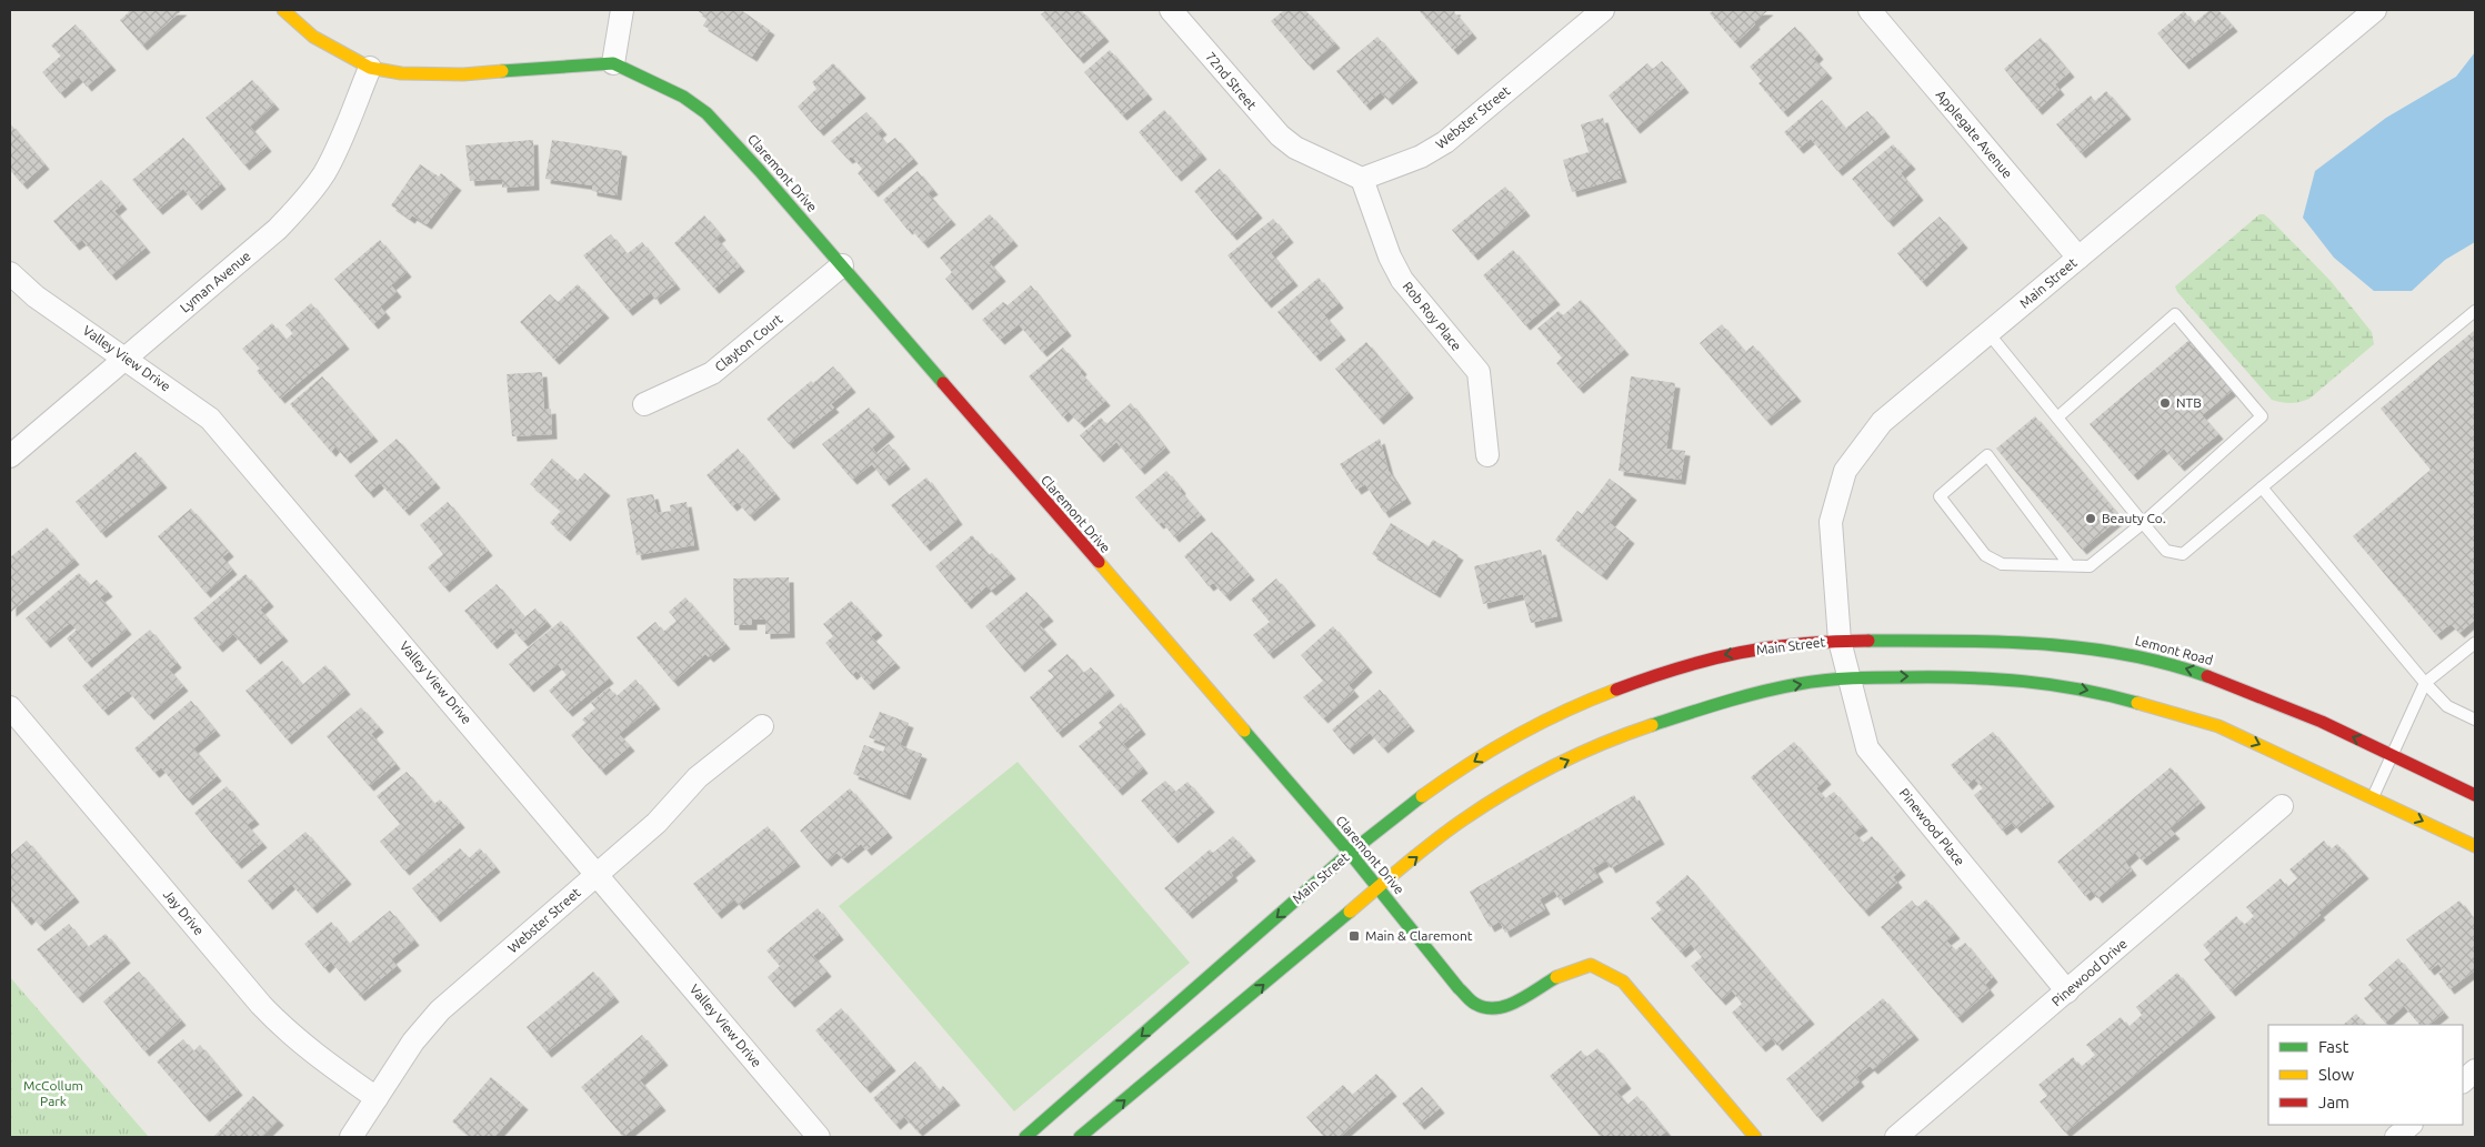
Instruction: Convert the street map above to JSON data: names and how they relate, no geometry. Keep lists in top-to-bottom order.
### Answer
{
  "streets": {
    "main road": ["Claremont Drive", "Main Street", "Lemont Road"],
    "street": [
      "72nd Street",
      "Webster Street",
      "Applegate Avenue",
      "Lyman Avenue",
      "Rob Roy Place",
      "Clayton Court",
      "Valley View Drive",
      "Pinewood Place",
      "Jay Drive",
      "Pinewood Drive"
    ]
  },
  "crossings": [
    ["72nd Street", "Webster Street"],
    ["72nd Street", "Rob Roy Place"],
    ["Webster Street", "Rob Roy Place"],
    ["Webster Street", "Valley View Drive"],
    ["Webster Street", "Jay Drive"],
    ["Applegate Avenue", "Main Street"],
    ["Claremont Drive", "Lyman Avenue"],
    ["Claremont Drive", "Main Street"],
    ["Claremont Drive", "Clayton Court"],
    ["Lyman Avenue", "Valley View Drive"],
    ["Main Street", "Lemont Road"],
    ["Main Street", "Pinewood Place"],
    ["Lemont Road", "Pinewood Place"],
    ["Pinewood Place", "Pinewood Drive"]
  ],
  "one_way": ["Main Street"],
  "parks": ["McCollum Park"],
  "places": {
    "other": ["NTB", "Beauty Co."],
    "transit": ["Main & Claremont"]
  },
  "legend": ["Fast", "Slow", "Jam"]
}
